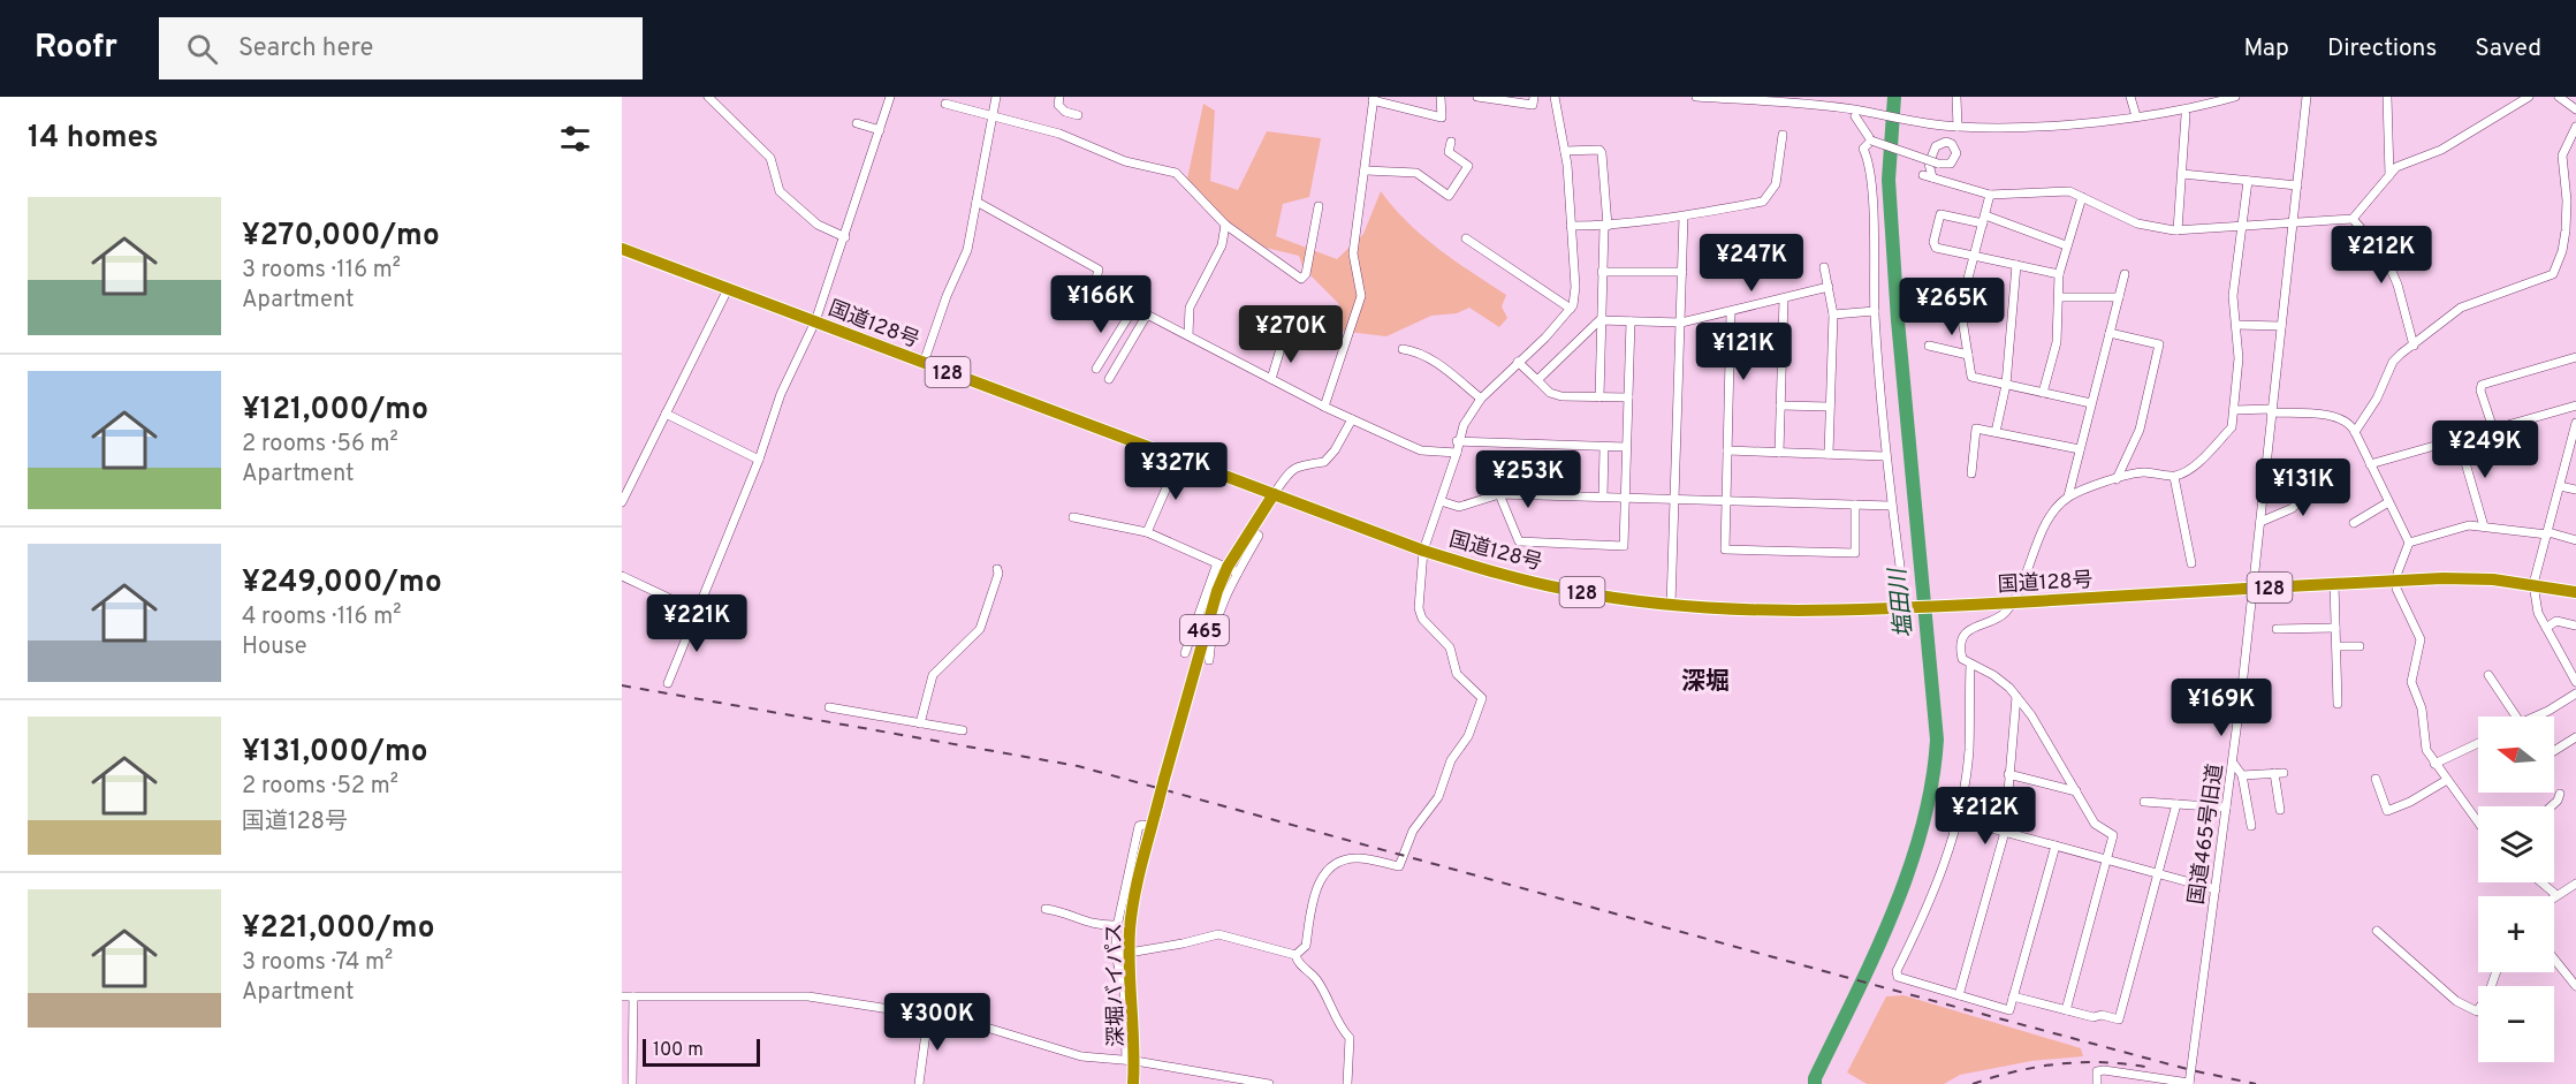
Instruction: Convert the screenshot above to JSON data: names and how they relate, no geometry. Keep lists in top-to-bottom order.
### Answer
{
  "streets": {
    "highway": [
      "国道128号",
      "128",
      "465",
      "深堀バイパス"
    ],
    "street": ["国道465号旧道"]
  },
  "crossings": [
    ["国道128号", "465"],
    ["国道128号", "国道465号旧道"],
    ["465", "深堀バイパス"]
  ],
  "districts": ["深堀"],
  "water": ["塩田川"],
  "scale_bar": "100 m",
  "north": "left",
  "page": {
    "header": "Roofr",
    "search": "Search here",
    "nav": ["Map", "Directions", "Saved"],
    "heading": "14 homes",
    "list": [
      {
        "name": "¥270,000/mo",
        "note": "3 rooms · 116 m² · Apartment"
      },
      {
        "name": "¥121,000/mo",
        "note": "2 rooms · 56 m² · Apartment"
      },
      {
        "name": "¥249,000/mo",
        "note": "4 rooms · 116 m² · House"
      },
      {
        "name": "¥131,000/mo",
        "note": "2 rooms · 52 m² · 国道128号"
      },
      {
        "name": "¥221,000/mo",
        "note": "3 rooms · 74 m² · Apartment"
      }
    ],
    "price": [
      "¥212K",
      "¥247K",
      "¥166K",
      "¥265K",
      "¥270K",
      "¥121K",
      "¥249K",
      "¥327K",
      "¥253K",
      "¥131K",
      "¥221K",
      "¥169K",
      "¥212K",
      "¥300K"
    ],
    "map_buttons": ["+", "−"],
    "scale": "100 m"
  }
}
